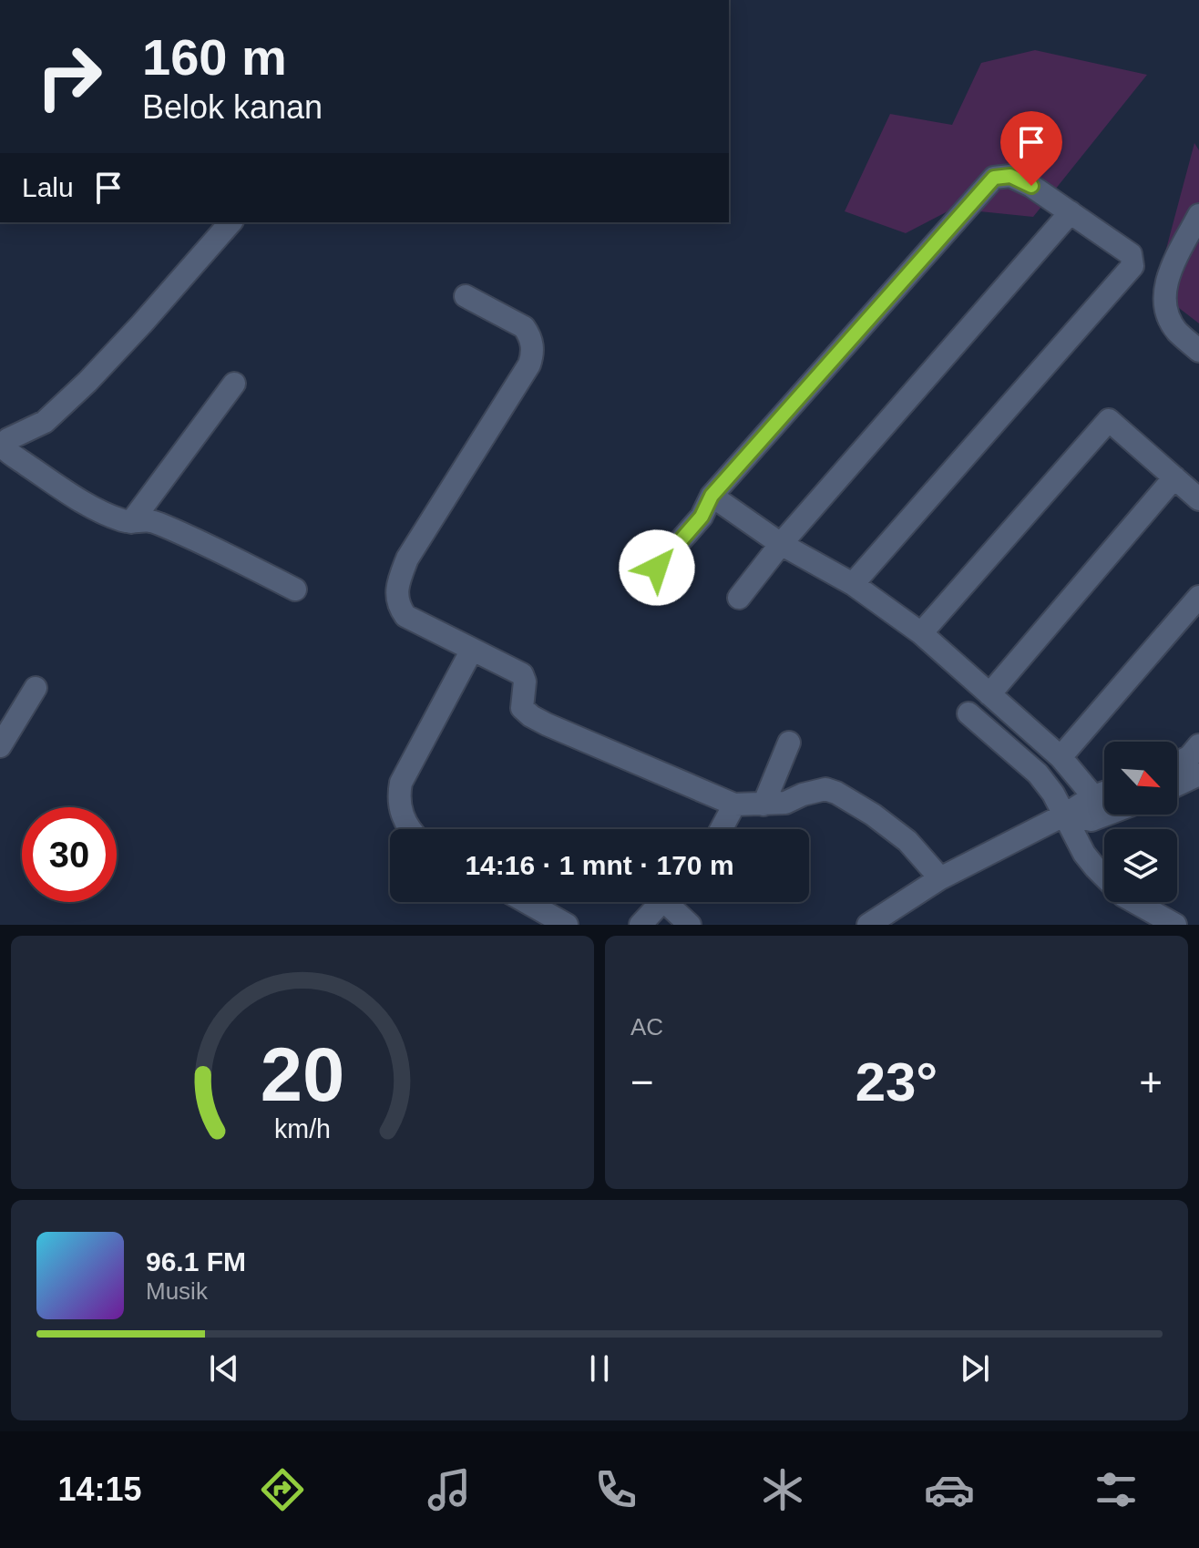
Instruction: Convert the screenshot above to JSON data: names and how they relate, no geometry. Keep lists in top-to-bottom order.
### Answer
{
  "north": "bottom right",
  "page": {
    "turn": ["160 m", "Belok kanan"],
    "then": "Lalu",
    "limit": "30",
    "trip": "14:16 · 1 mnt · 170 m",
    "tile": "AC",
    "heat": ["−", "23°", "+"],
    "song": ["96.1 FM", "Musik"],
    "tabs": "14:15",
    "gauge": ["20", "km/h"]
  }
}
